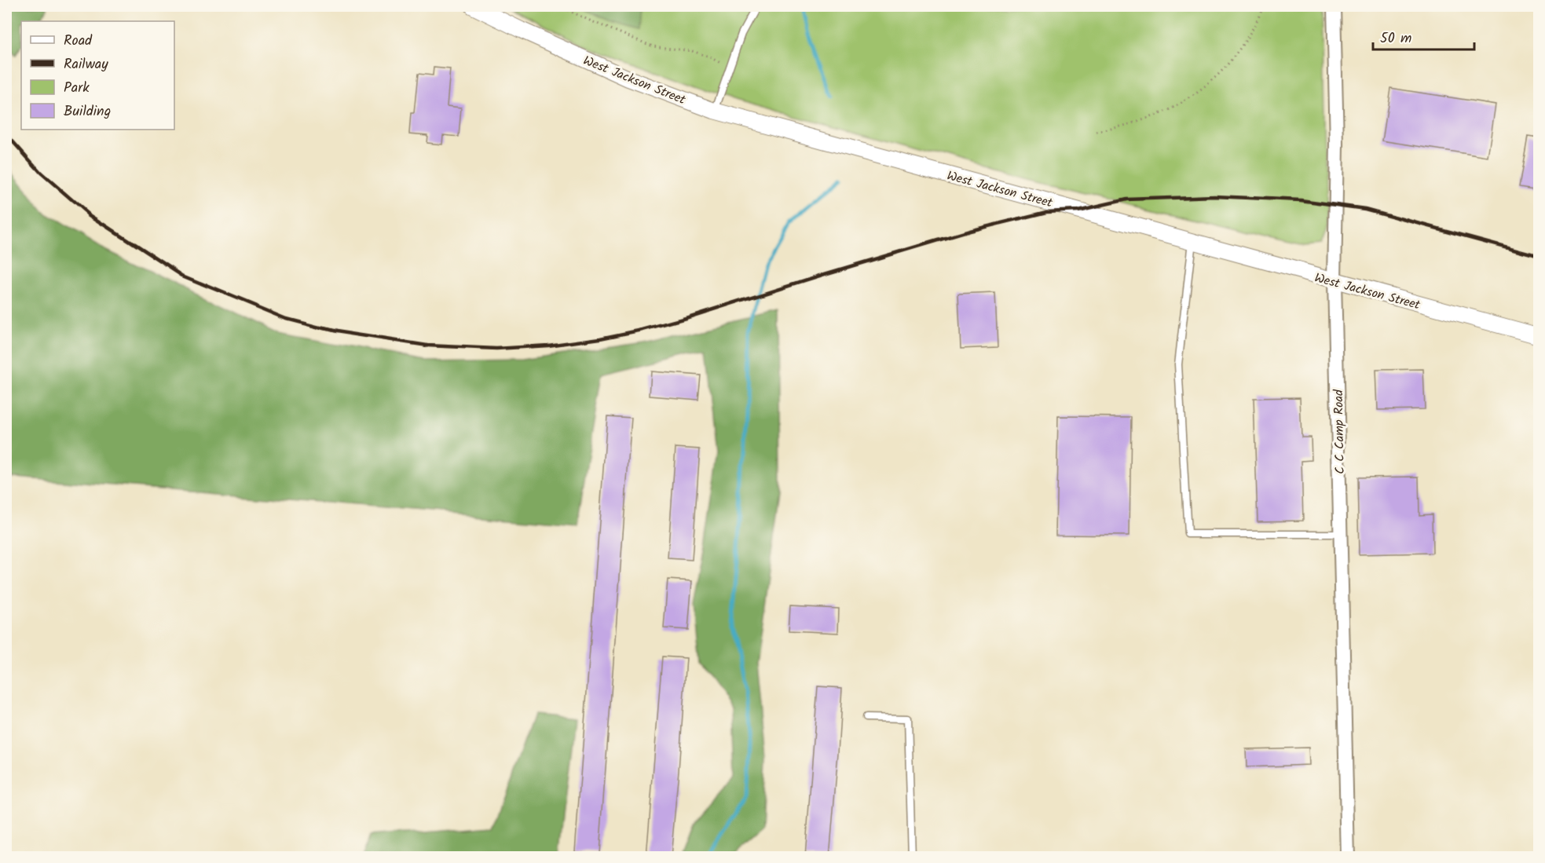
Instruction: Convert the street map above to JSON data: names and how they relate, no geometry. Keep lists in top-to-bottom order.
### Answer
{
  "streets": {
    "street": ["West Jackson Street", "C C Camp Road"]
  },
  "crossings": [
    ["West Jackson Street", "C C Camp Road"]
  ],
  "legend": [
    "Road",
    "Railway",
    "Park",
    "Building"
  ],
  "scale_bar": "50 m"
}
